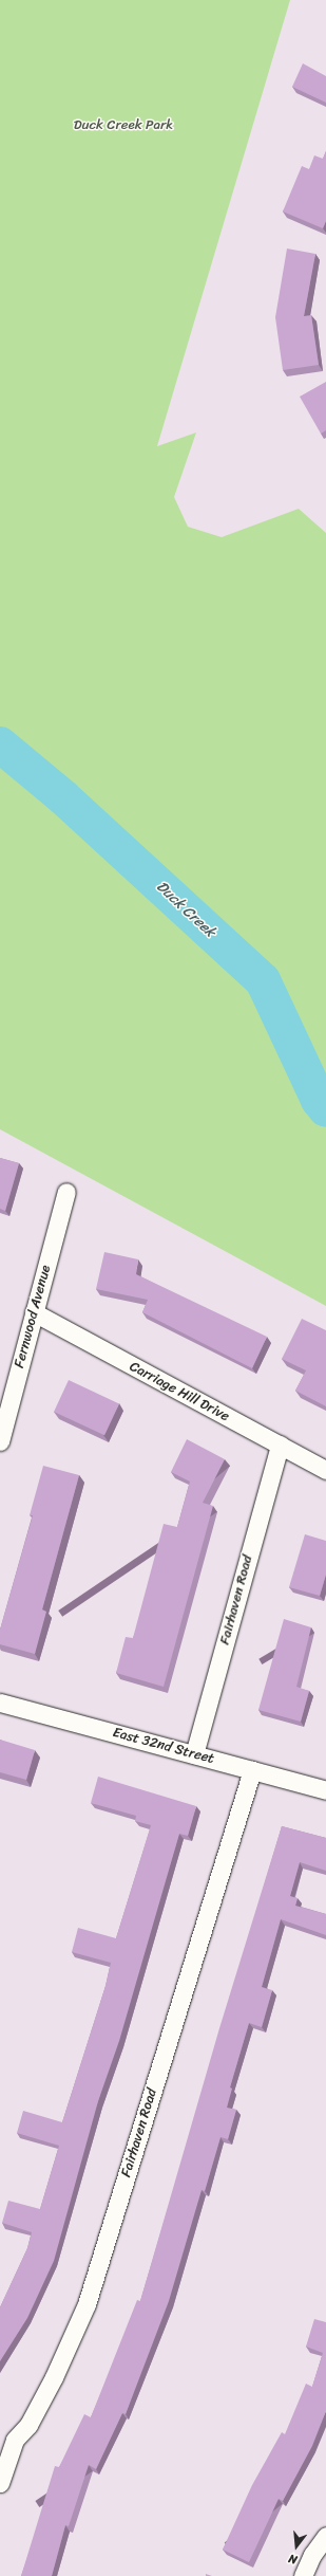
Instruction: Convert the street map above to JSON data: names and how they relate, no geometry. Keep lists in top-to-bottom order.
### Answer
{
  "streets": {
    "street": [
      "Fernwood Avenue",
      "Carriage Hill Drive",
      "Fairhaven Road",
      "East 32nd Street"
    ]
  },
  "crossings": [
    ["Fernwood Avenue", "Carriage Hill Drive"],
    ["Carriage Hill Drive", "Fairhaven Road"],
    ["Fairhaven Road", "East 32nd Street"]
  ],
  "water": ["Duck Creek"],
  "parks": ["Duck Creek Park"],
  "north": "bottom"
}
